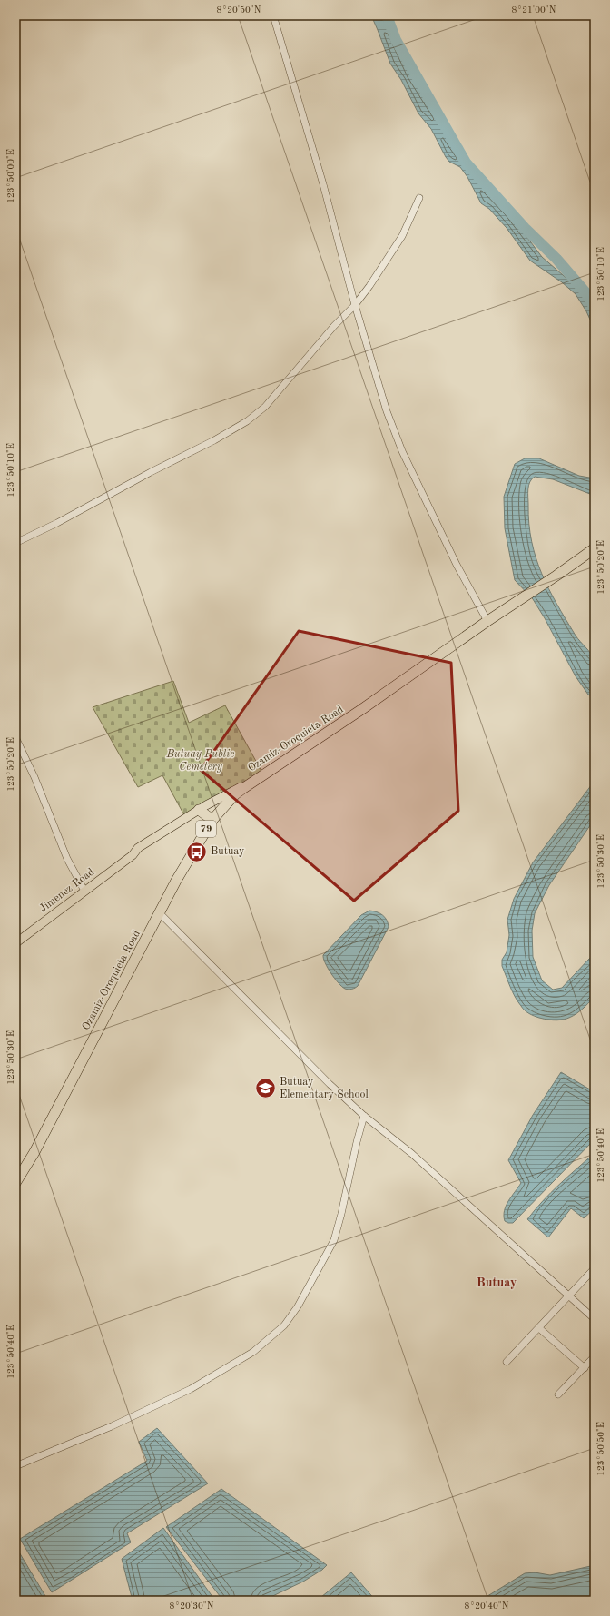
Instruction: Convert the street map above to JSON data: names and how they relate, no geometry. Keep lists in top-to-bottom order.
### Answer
{
  "streets": {
    "highway": ["Ozamiz-Oroquieta Road", "79"],
    "main road": ["Jimenez Road"]
  },
  "crossings": [
    ["Ozamiz-Oroquieta Road", "Jimenez Road"]
  ],
  "districts": ["Butuay"],
  "parks": ["Butuay Public Cemetery"],
  "places": {
    "bus stop": ["Butuay"],
    "school or university": ["Butuay Elementary School"]
  },
  "coordinates": [
    "8°20'50\"N",
    "8°21'00\"N",
    "123°50'00\"E",
    "123°50'10\"E",
    "123°50'20\"E",
    "123°50'30\"E",
    "123°50'40\"E",
    "123°50'50\"E",
    "8°20'30\"N",
    "8°20'40\"N"
  ]
}
